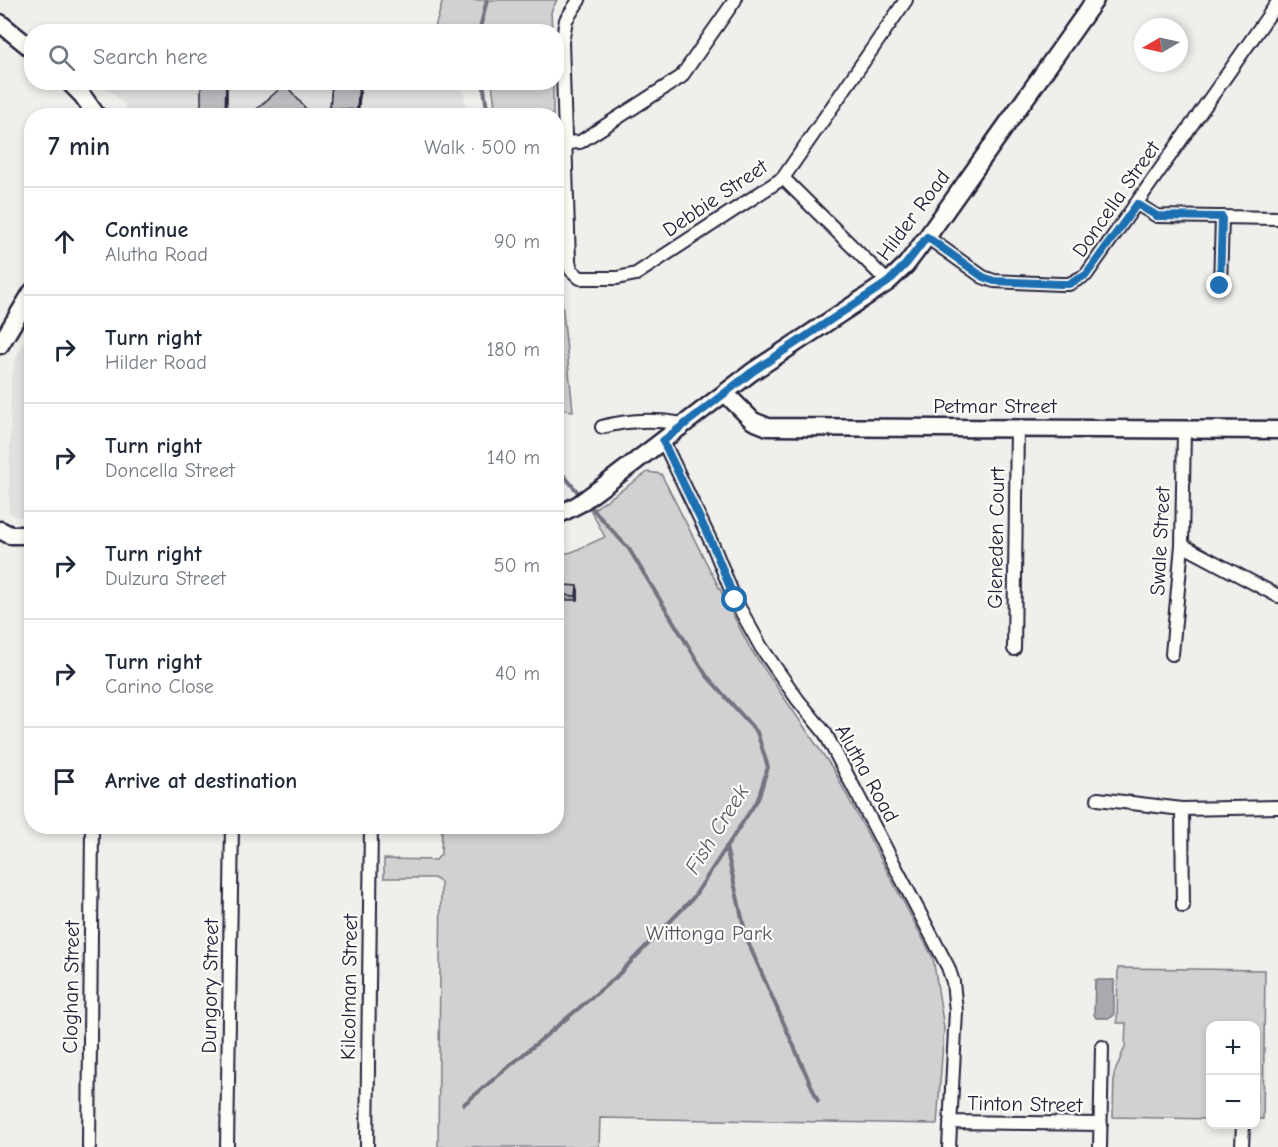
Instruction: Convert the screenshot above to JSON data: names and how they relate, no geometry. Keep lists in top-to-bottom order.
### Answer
{
  "streets": {
    "street": [
      "Debbie Street",
      "Doncella Street",
      "Hilder Road",
      "Petmar Street",
      "Gleneden Court",
      "Swale Street",
      "Alutha Road",
      "Dungory Street",
      "Cloghan Street",
      "Kilcolman Street",
      "Tinton Street"
    ]
  },
  "crossings": [
    ["Doncella Street", "Hilder Road"],
    ["Hilder Road", "Petmar Street"],
    ["Hilder Road", "Alutha Road"],
    ["Petmar Street", "Gleneden Court"],
    ["Petmar Street", "Swale Street"],
    ["Alutha Road", "Tinton Street"]
  ],
  "water": ["Fish Creek"],
  "parks": ["Wittonga Park"],
  "north": "left",
  "page": {
    "search": "Search here",
    "heading": ["7 min", "Walk · 500 m"],
    "list": [
      ["Continue", "Alutha Road", "90 m"],
      ["Turn right", "Hilder Road", "180 m"],
      ["Turn right", "Doncella Street", "140 m"],
      ["Turn right", "Dulzura Street", "50 m"],
      ["Turn right", "Carino Close", "40 m"],
      "Arrive at destination"
    ],
    "map_buttons": ["+", "−"]
  }
}
